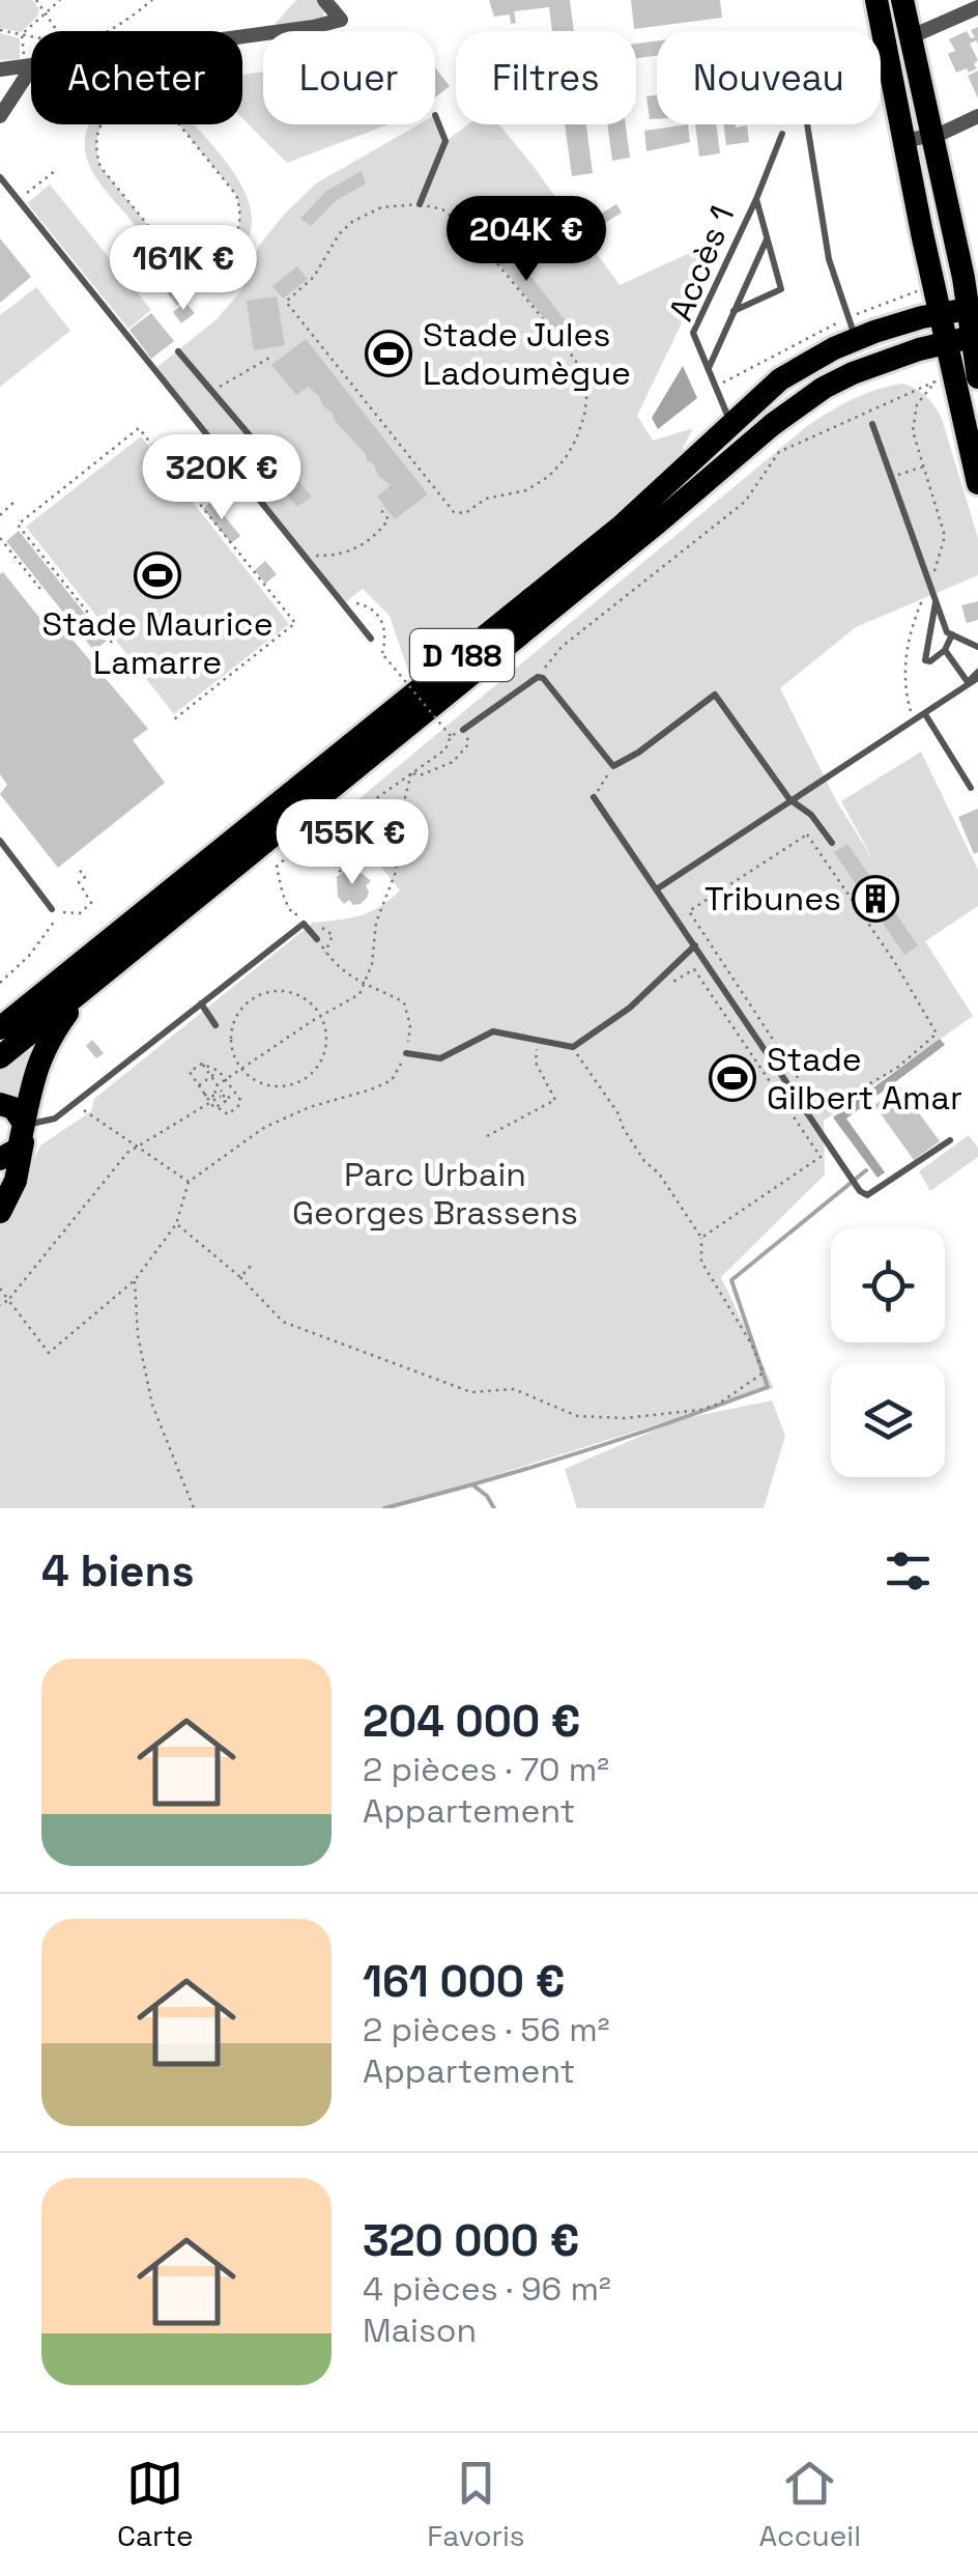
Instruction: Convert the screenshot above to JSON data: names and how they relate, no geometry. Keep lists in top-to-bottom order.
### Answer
{
  "streets": {
    "main road": ["D 188"],
    "lane": ["Accès 1"]
  },
  "crossings": [
    ["Accès 1", "D 188"]
  ],
  "parks": ["Parc Urbain Georges Brassens"],
  "places": {
    "sports": ["Stade Jules Ladoumègue", "Stade Maurice Lamarre", "Stade Gilbert Amar"],
    "building": ["Tribunes"]
  },
  "page": {
    "chip": [
      "Acheter",
      "Louer",
      "Filtres",
      "Nouveau"
    ],
    "price": [
      "204K €",
      "161K €",
      "320K €",
      "155K €"
    ],
    "heading": "4 biens",
    "list": [
      {
        "name": "204 000 €",
        "note": "2 pièces · 70 m² · Appartement"
      },
      {
        "name": "161 000 €",
        "note": "2 pièces · 56 m² · Appartement"
      },
      {
        "name": "320 000 €",
        "note": "4 pièces · 96 m² · Maison"
      }
    ],
    "tabs": ["Carte", "Favoris", "Accueil"]
  }
}
